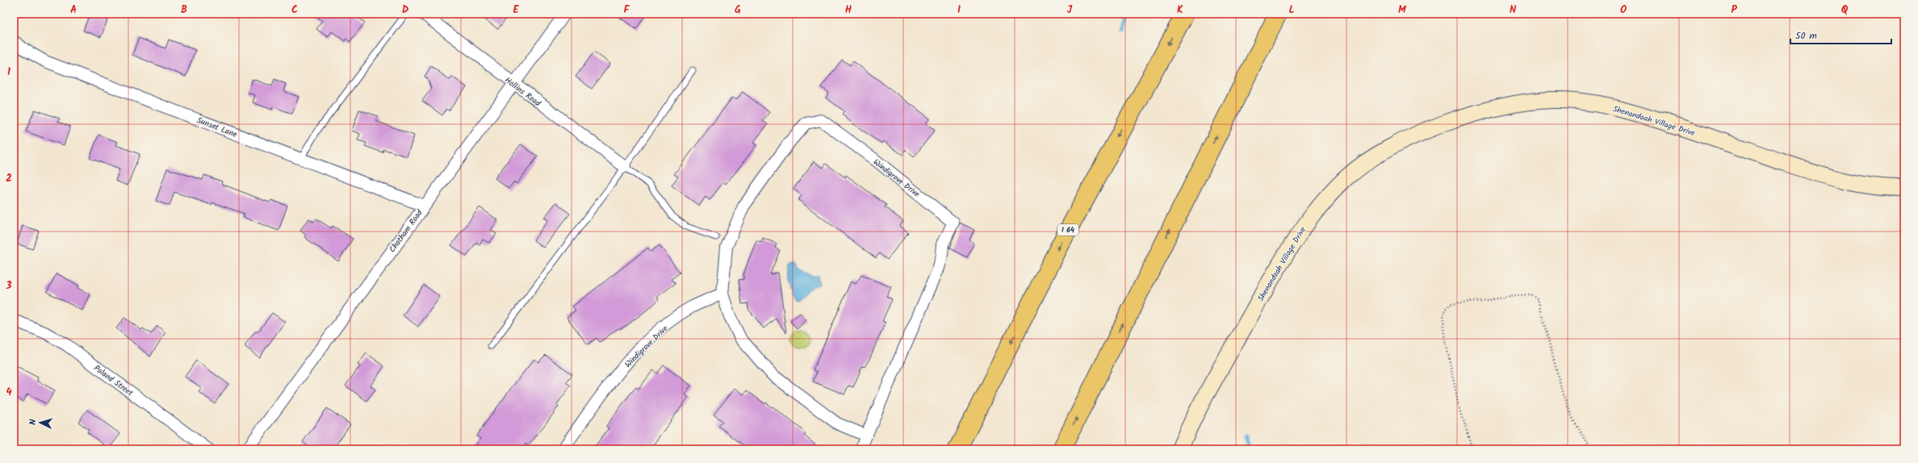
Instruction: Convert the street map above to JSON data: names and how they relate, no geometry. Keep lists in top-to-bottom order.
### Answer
{
  "streets": {
    "highway": ["I 64"],
    "street": [
      "Hollins Road",
      "Shenandoah Village Drive",
      "Sunset Lane",
      "Windigrove Drive",
      "Chatham Road",
      "Poland Street"
    ]
  },
  "crossings": [
    ["Hollins Road", "Chatham Road"],
    ["Sunset Lane", "Chatham Road"]
  ],
  "scale_bar": "50 m",
  "north": "left",
  "grid": {
    "columns": [
      "A",
      "B",
      "C",
      "D",
      "E",
      "F",
      "G",
      "H",
      "I",
      "J",
      "K",
      "L",
      "M",
      "N",
      "O",
      "P",
      "Q"
    ],
    "rows": [
      "1",
      "2",
      "3",
      "4"
    ]
  }
}
